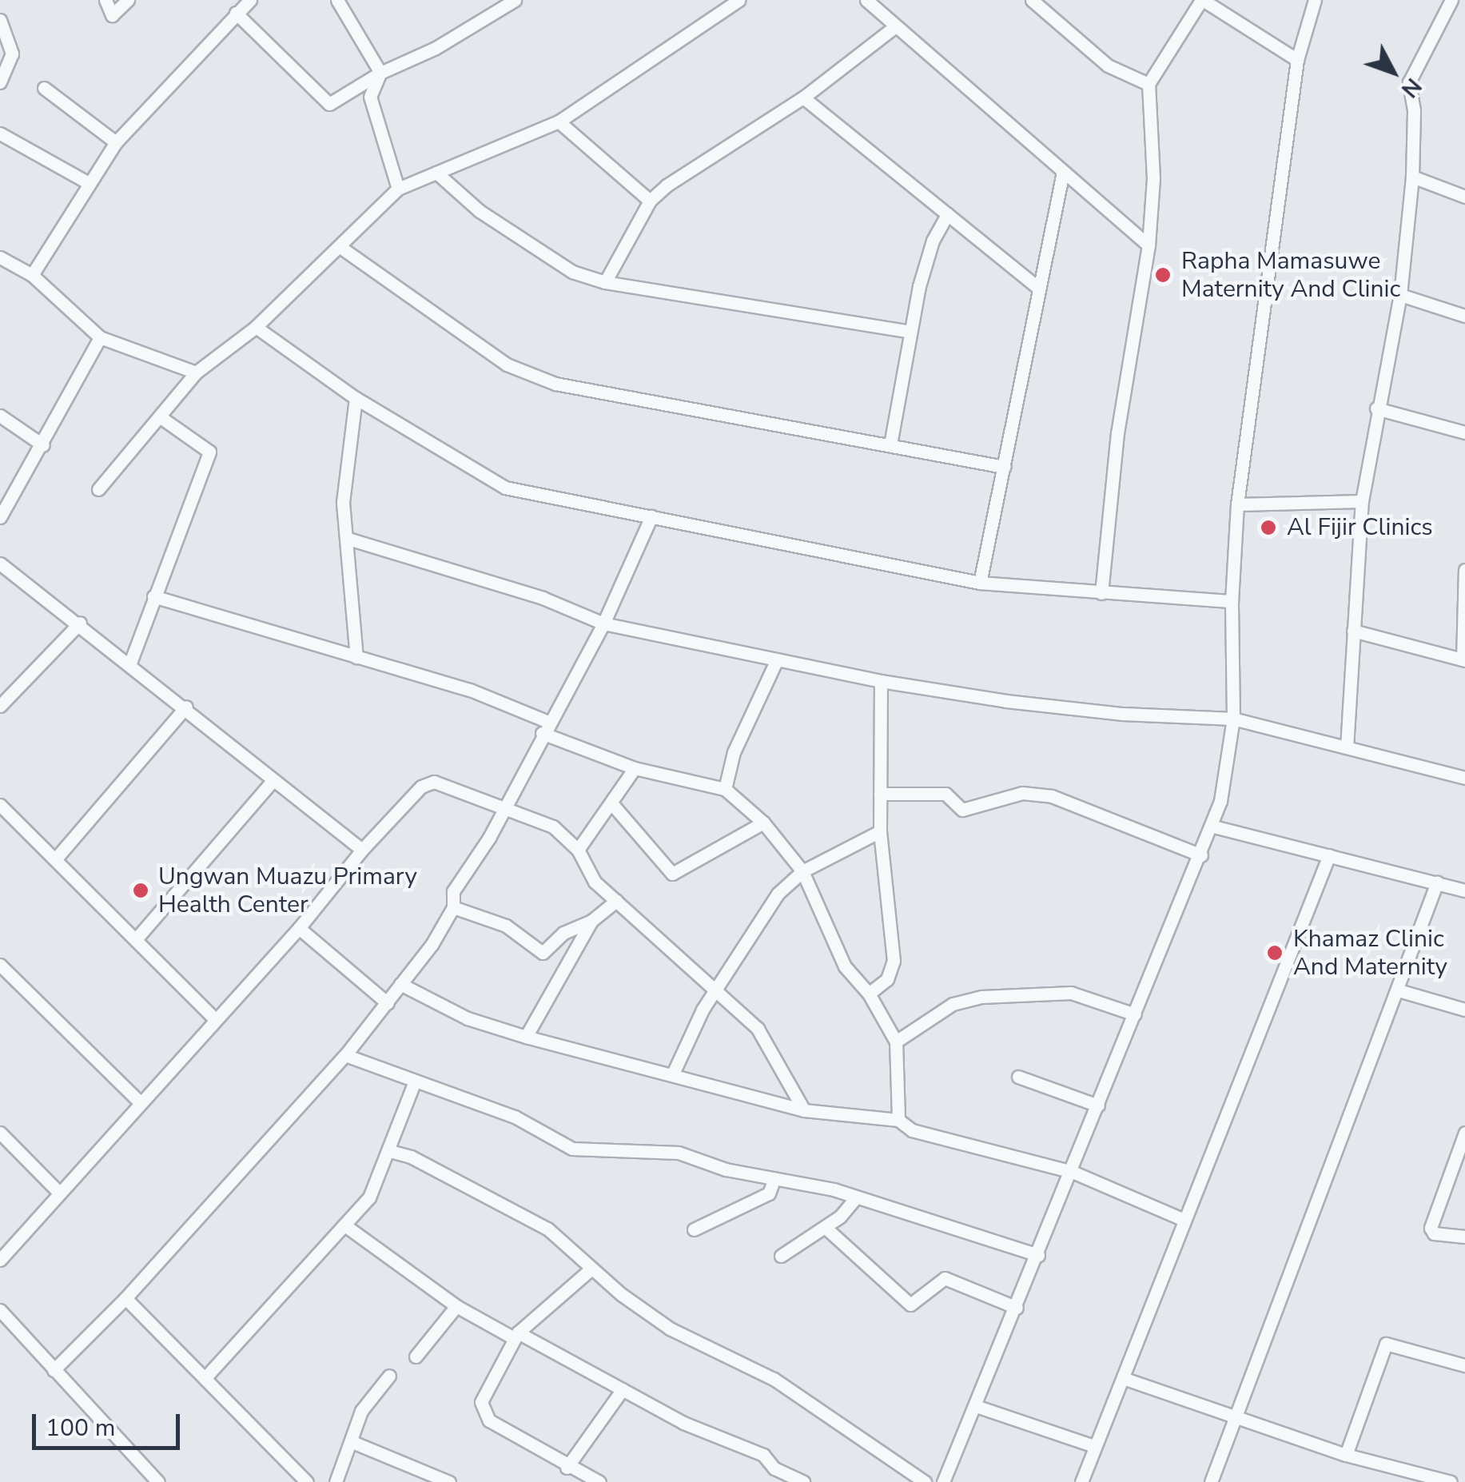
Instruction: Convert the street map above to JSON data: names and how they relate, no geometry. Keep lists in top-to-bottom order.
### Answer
{
  "places": [
    "Rapha Mamasuwe Maternity And Clinic",
    "Al Fijir Clinics",
    "Ungwan Muazu Primary Health Center",
    "Khamaz Clinic And Maternity"
  ],
  "scale_bar": "100 m",
  "north": "bottom right"
}
